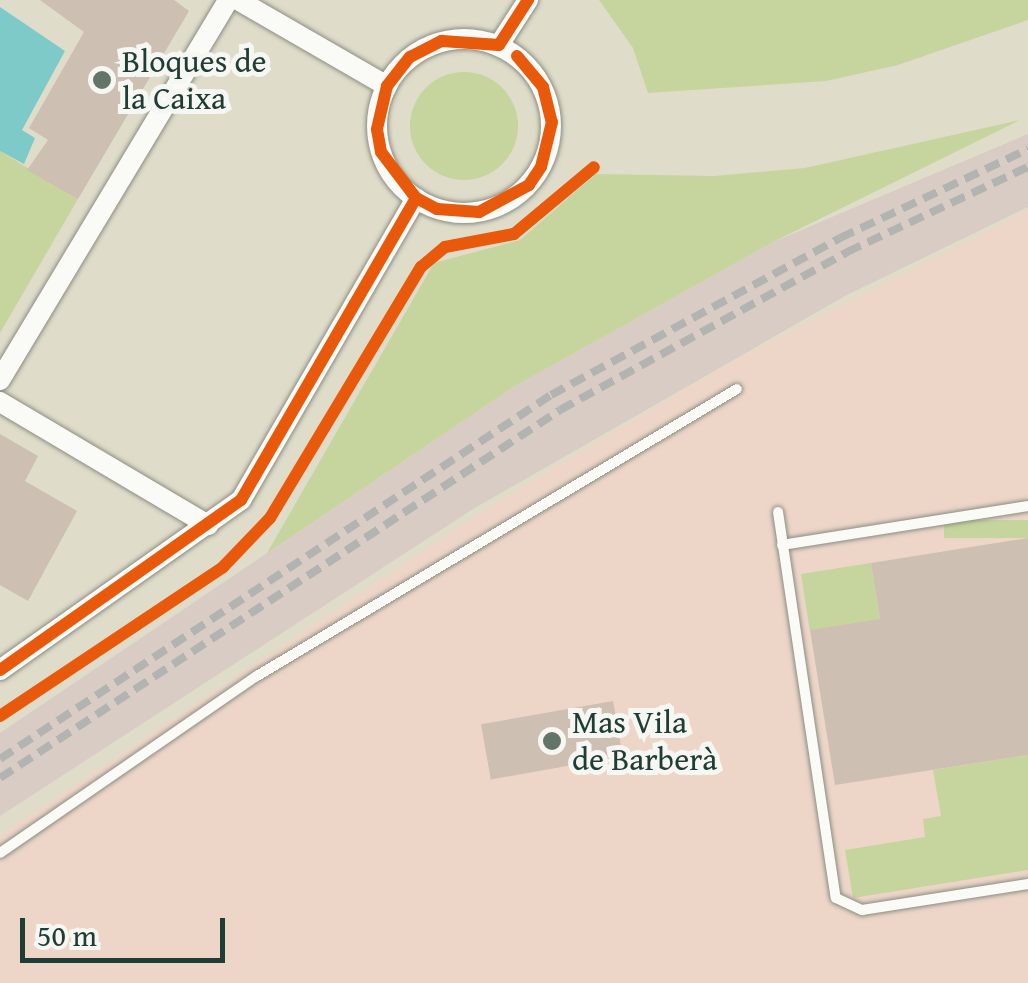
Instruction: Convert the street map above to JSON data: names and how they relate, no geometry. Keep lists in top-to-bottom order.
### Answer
{
  "places": ["Bloques de la Caixa", "Mas Vila de Barberà"],
  "scale_bar": "50 m"
}
